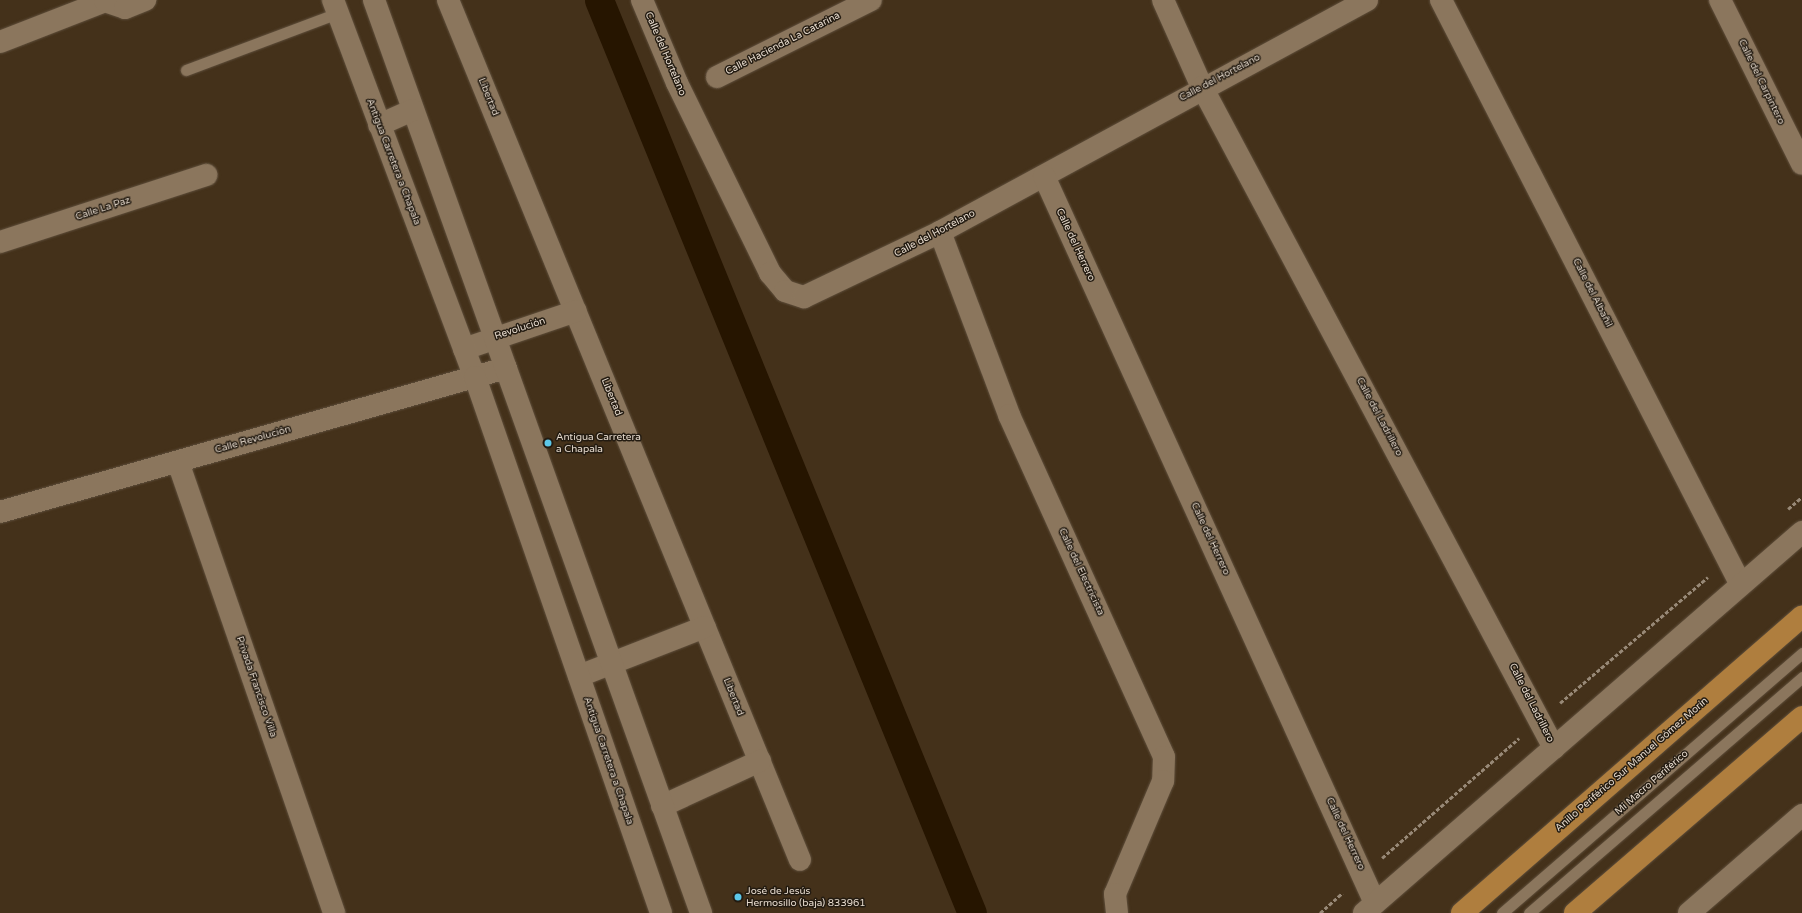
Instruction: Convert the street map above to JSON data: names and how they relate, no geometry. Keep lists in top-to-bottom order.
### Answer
{
  "streets": {
    "highway": ["Anillo Periférico Sur Manuel Gómez Morín"],
    "street": [
      "Calle Hacienda La Catarina",
      "Calle del Hortelano",
      "Calle del Carpintero",
      "Libertad",
      "Antigua Carretera a Chapala",
      "Calle La Paz",
      "Calle del Herrero",
      "Calle del Albañil",
      "Revolución",
      "Calle del Ladrillero",
      "Calle Revolución",
      "Calle del Electricista",
      "Privada Francisco Villa"
    ],
    "lane": ["Mi Macro Periférico"]
  },
  "crossings": [
    ["Calle del Hortelano", "Calle del Herrero"],
    ["Calle del Hortelano", "Calle del Ladrillero"],
    ["Calle del Hortelano", "Calle del Electricista"],
    ["Libertad", "Revolución"],
    ["Antigua Carretera a Chapala", "Revolución"],
    ["Antigua Carretera a Chapala", "Calle Revolución"],
    ["Calle Revolución", "Privada Francisco Villa"]
  ],
  "places": ["Antigua Carretera a Chapala", "José de Jesús Hermosillo (baja) 833961"]
}
